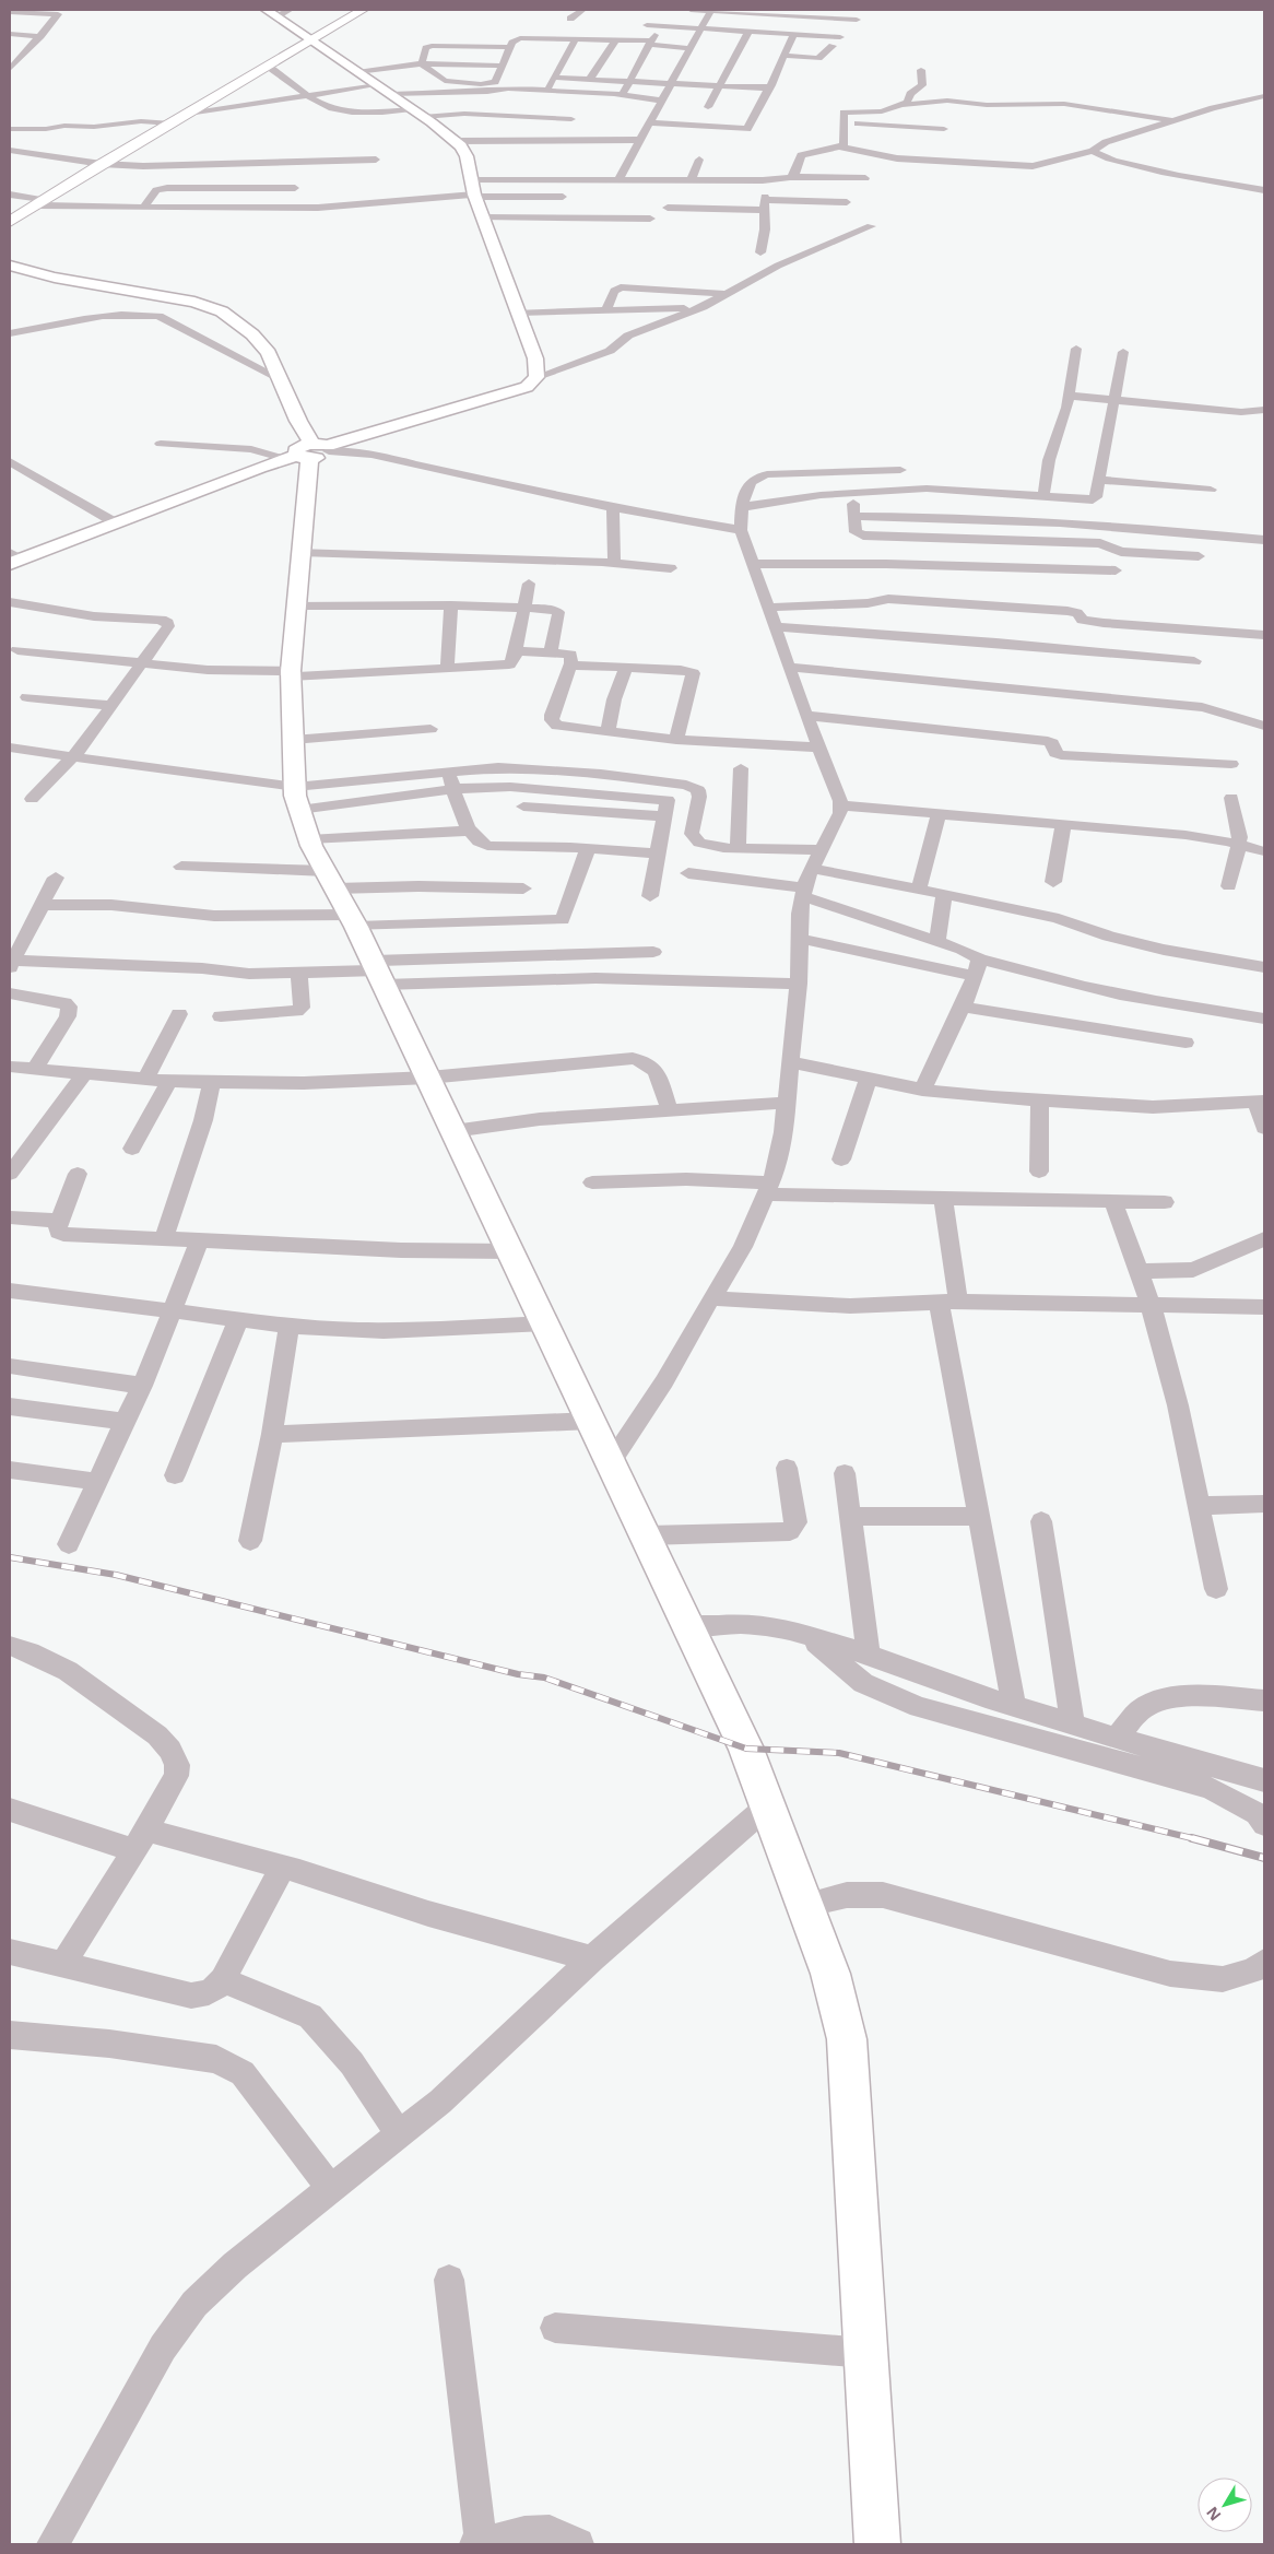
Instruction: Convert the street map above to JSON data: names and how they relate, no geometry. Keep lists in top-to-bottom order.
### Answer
{
  "north": "bottom left"
}
